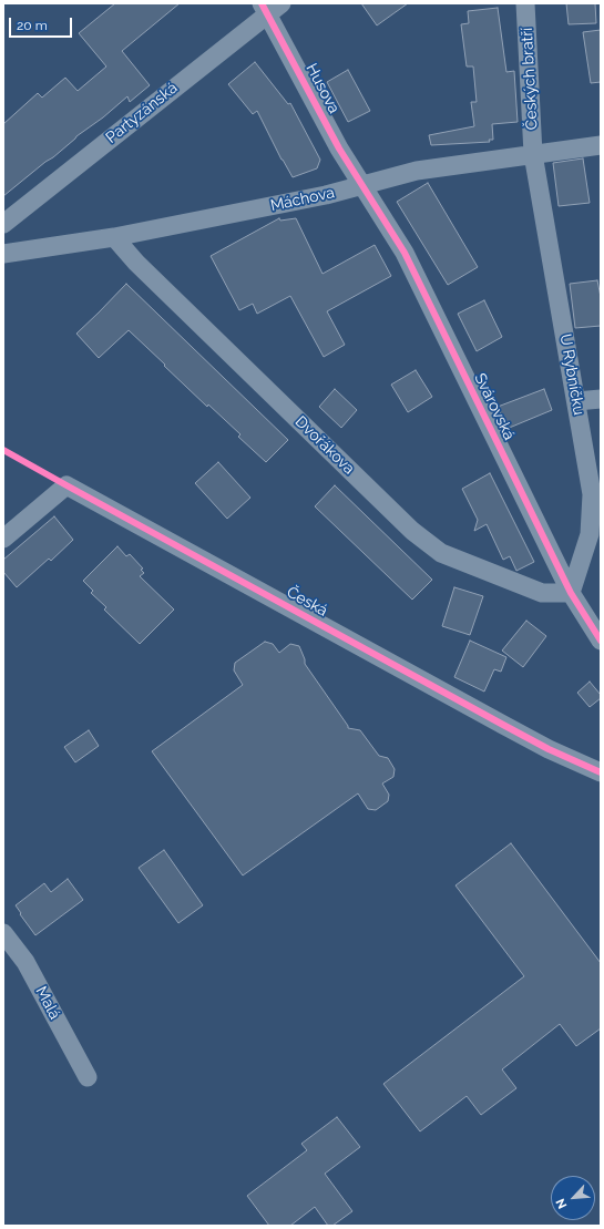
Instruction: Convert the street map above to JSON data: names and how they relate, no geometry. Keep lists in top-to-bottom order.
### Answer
{
  "streets": {
    "street": [
      "Českých bratří",
      "Husova",
      "Partyzánská",
      "Máchova",
      "U Rybníčku",
      "Svárovská",
      "Dvořákova",
      "Česká",
      "Malá"
    ]
  },
  "crossings": [
    ["Českých bratří", "Máchova"],
    ["Českých bratří", "U Rybníčku"],
    ["Husova", "Partyzánská"],
    ["Husova", "Máchova"],
    ["Husova", "Svárovská"],
    ["Máchova", "U Rybníčku"],
    ["Máchova", "Svárovská"],
    ["Máchova", "Dvořákova"],
    ["U Rybníčku", "Svárovská"],
    ["U Rybníčku", "Dvořákova"],
    ["Svárovská", "Dvořákova"]
  ],
  "scale_bar": "20 m",
  "north": "bottom left"
}
